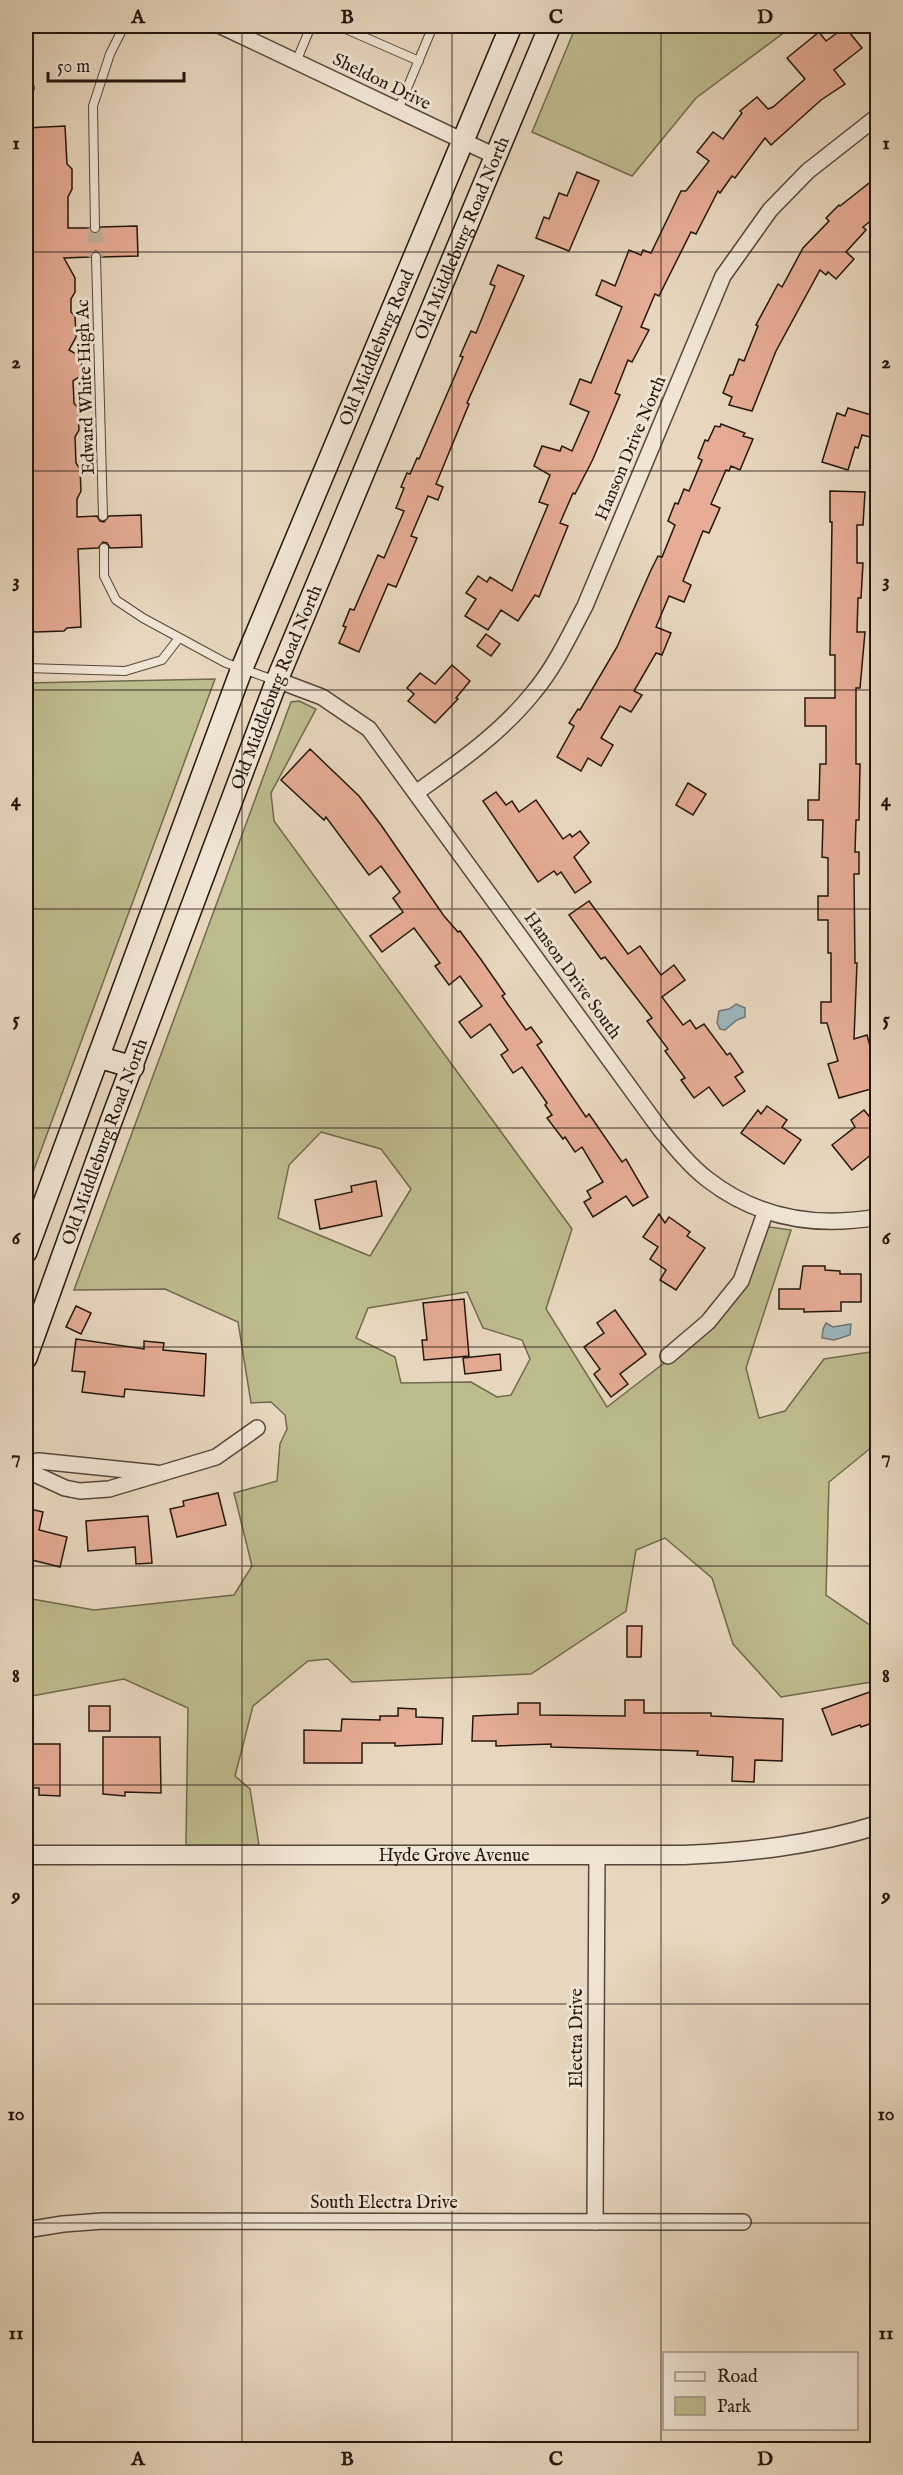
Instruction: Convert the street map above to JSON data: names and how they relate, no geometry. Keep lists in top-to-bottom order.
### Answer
{
  "streets": {
    "main road": ["Old Middleburg Road North", "Old Middleburg Road"],
    "street": [
      "Sheldon Drive",
      "Hanson Drive North",
      "Hanson Drive South",
      "Hyde Grove Avenue",
      "Electra Drive",
      "South Electra Drive"
    ],
    "lane": ["Edward White High Ac"]
  },
  "crossings": [
    ["Sheldon Drive", "Old Middleburg Road North"],
    ["Sheldon Drive", "Old Middleburg Road"],
    ["Old Middleburg Road North", "Old Middleburg Road"],
    ["Old Middleburg Road North", "Hanson Drive South"],
    ["Hanson Drive North", "Hanson Drive South"],
    ["Hyde Grove Avenue", "Electra Drive"],
    ["Electra Drive", "South Electra Drive"]
  ],
  "legend": ["Road", "Park"],
  "scale_bar": "50 m",
  "grid": {
    "columns": [
      "A",
      "B",
      "C",
      "D"
    ],
    "rows": [
      "1",
      "2",
      "3",
      "4",
      "5",
      "6",
      "7",
      "8",
      "9",
      "10",
      "11"
    ]
  }
}
